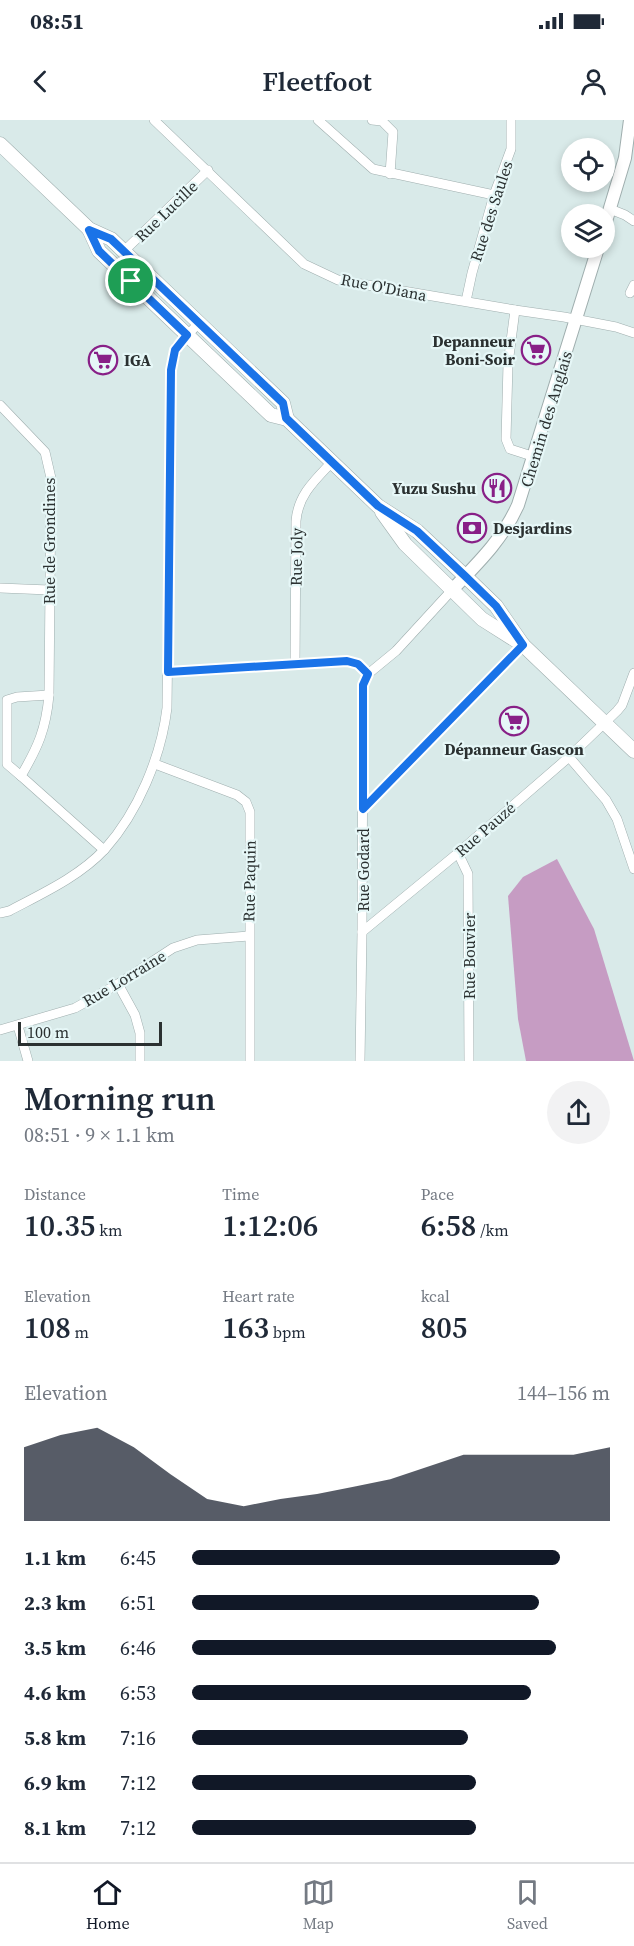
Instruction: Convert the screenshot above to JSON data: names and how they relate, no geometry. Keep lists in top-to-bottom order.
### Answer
{
  "streets": {
    "street": [
      "Rue Lucille",
      "Rue des Saules",
      "Rue O'Diana",
      "Chemin des Anglais",
      "Rue de Grondines",
      "Rue Joly",
      "Rue Pauzé",
      "Rue Godard",
      "Rue Paquin",
      "Rue Bouvier",
      "Rue Lorraine"
    ]
  },
  "crossings": [
    ["Rue Lucille", "Rue O'Diana"],
    ["Rue des Saules", "Rue O'Diana"],
    ["Rue O'Diana", "Chemin des Anglais"],
    ["Rue Pauzé", "Rue Godard"],
    ["Rue Pauzé", "Rue Bouvier"],
    ["Rue Paquin", "Rue Lorraine"]
  ],
  "places": {
    "supermarket": ["Depanneur Boni-Soir", "IGA", "Dépanneur Gascon"],
    "restaurant": ["Yuzu Sushu"],
    "bank": ["Desjardins"]
  },
  "scale_bar": "100 m",
  "page": {
    "status": "08:51",
    "header": "Fleetfoot",
    "scale": "100 m",
    "heading": ["Morning run", "08:51 · 9 × 1.1 km"],
    "stats": [
      ["Distance", "10.35 km"],
      ["Time", "1:12:06"],
      ["Pace", "6:58 /km"],
      ["Elevation", "108 m"],
      ["Heart rate", "163 bpm"],
      ["kcal", "805"]
    ],
    "chart": ["Elevation", "144–156 m"],
    "list": [
      {
        "name": "1.1 km",
        "note": "6:45"
      },
      {
        "name": "2.3 km",
        "note": "6:51"
      },
      {
        "name": "3.5 km",
        "note": "6:46"
      },
      {
        "name": "4.6 km",
        "note": "6:53"
      },
      {
        "name": "5.8 km",
        "note": "7:16"
      },
      {
        "name": "6.9 km",
        "note": "7:12"
      },
      {
        "name": "8.1 km",
        "note": "7:12"
      }
    ],
    "tabs": ["Home", "Map", "Saved"]
  }
}
